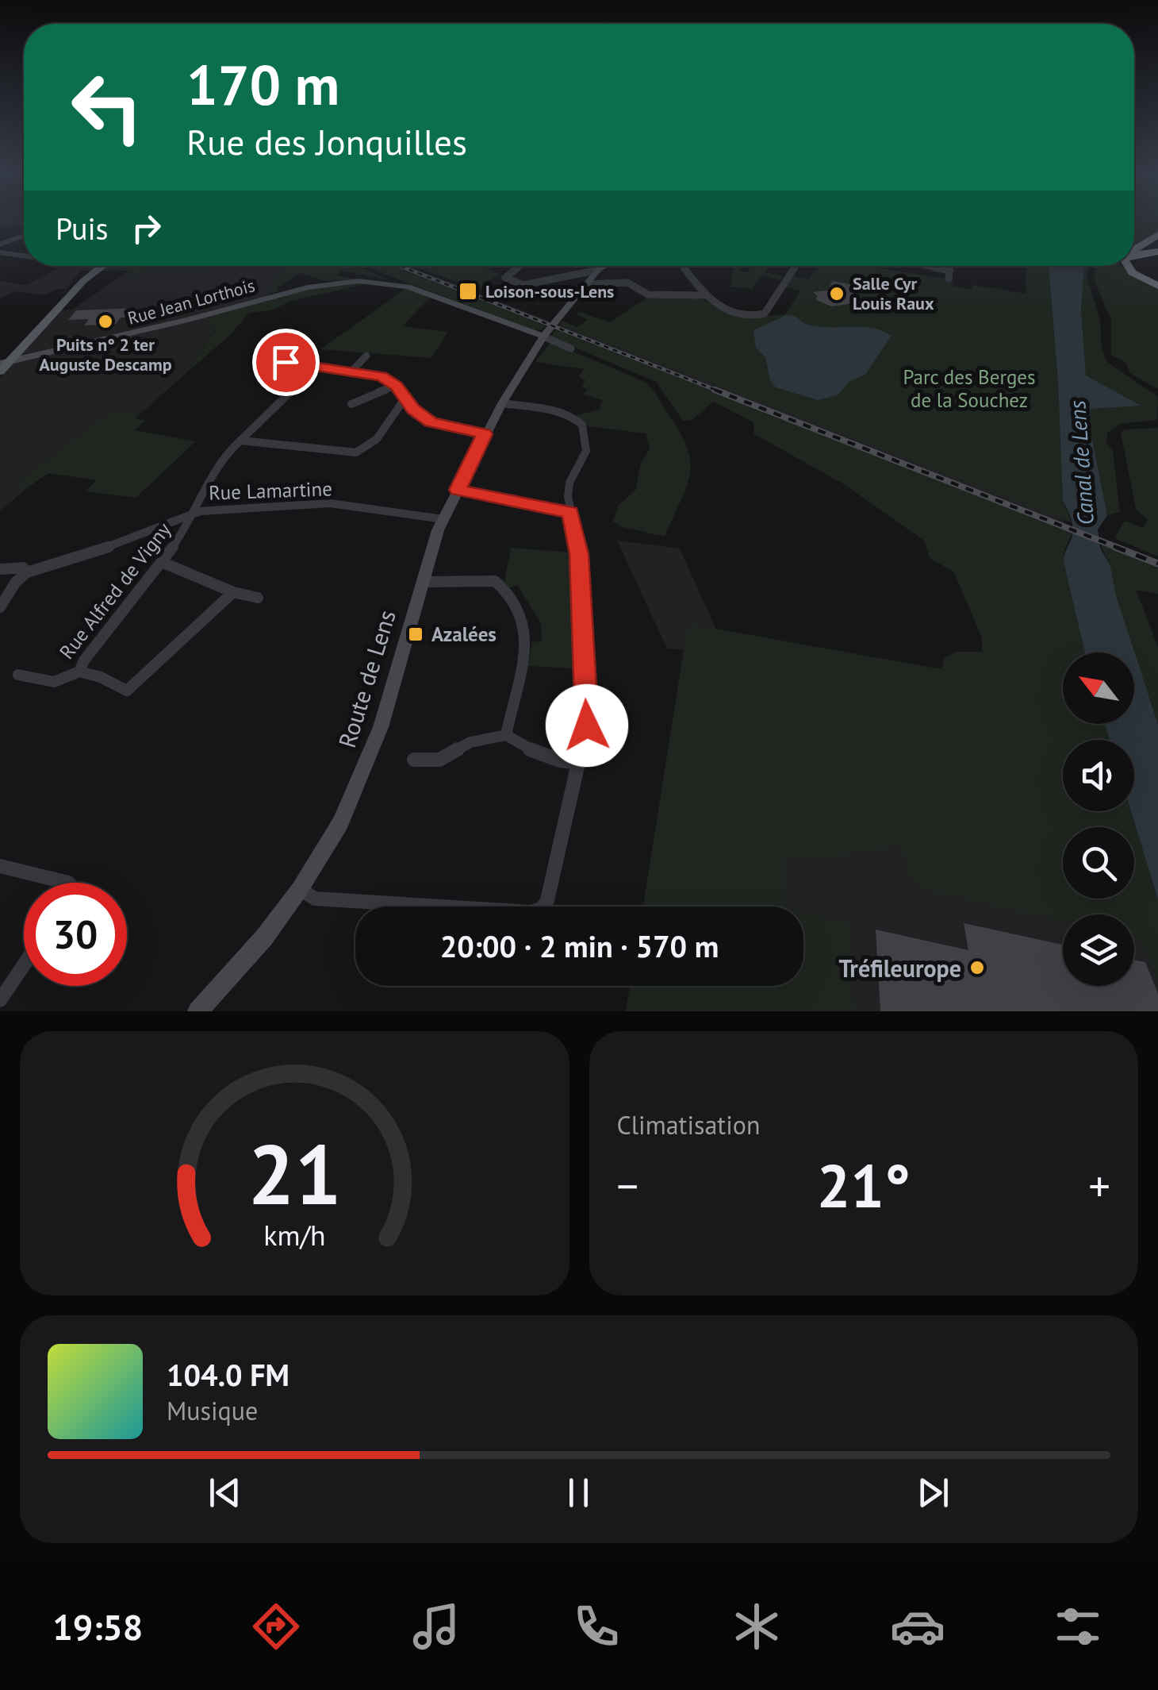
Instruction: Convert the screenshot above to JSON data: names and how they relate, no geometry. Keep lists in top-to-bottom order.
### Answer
{
  "streets": {
    "street": [
      "Rue Jean Lorthois",
      "Rue Lamartine",
      "Rue Alfred de Vigny",
      "Route de Lens"
    ]
  },
  "crossings": [
    ["Rue Jean Lorthois", "Route de Lens"],
    ["Rue Lamartine", "Rue Alfred de Vigny"],
    ["Rue Lamartine", "Route de Lens"]
  ],
  "water": ["Canal de Lens"],
  "parks": ["Parc des Berges de la Souchez"],
  "places": {
    "transit": ["Loison-sous-Lens", "Azalées"],
    "other": ["Salle Cyr Louis Raux", "Puits n° 2 ter Auguste Descamp", "Tréfileurope"]
  },
  "north": "top left",
  "page": {
    "turn": ["170 m", "Rue des Jonquilles"],
    "then": "Puis",
    "limit": "30",
    "trip": "20:00 · 2 min · 570 m",
    "tile": "Climatisation",
    "heat": ["−", "21°", "+"],
    "song": ["104.0 FM", "Musique"],
    "tabs": "19:58",
    "gauge": ["21", "km/h"]
  }
}
